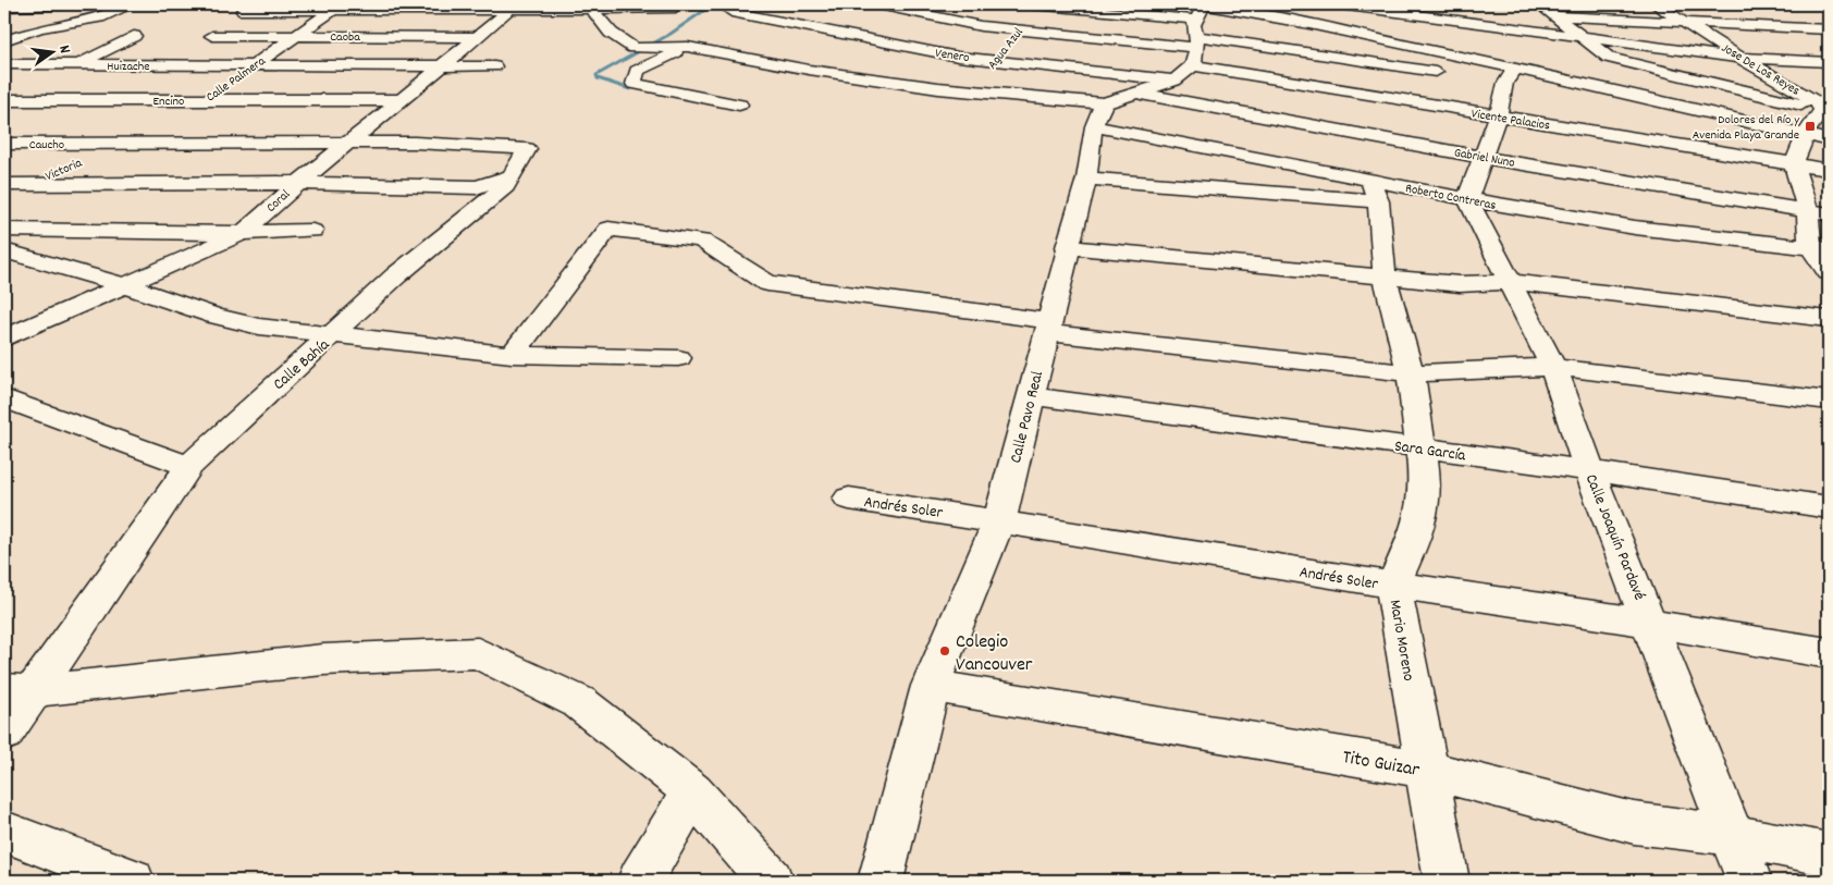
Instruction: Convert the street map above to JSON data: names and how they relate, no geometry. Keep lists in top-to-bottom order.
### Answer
{
  "streets": {
    "street": [
      "Caoba",
      "Agua Azul",
      "Venero",
      "Huizache",
      "Jose De Los Reyes",
      "Calle Palmera",
      "Encino",
      "Vicente Palacios",
      "Caucho",
      "Gabriel Nuno",
      "Victoria",
      "Roberto Contreras",
      "Coral",
      "Calle Bahía",
      "Calle Pavo Real",
      "Sara García",
      "Andrés Soler",
      "Calle Joaquín Pardavé",
      "Mario Moreno",
      "Tito Guizar"
    ]
  },
  "crossings": [
    ["Caoba", "Calle Palmera"],
    ["Caoba", "Coral"],
    ["Agua Azul", "Venero"],
    ["Venero", "Vicente Palacios"],
    ["Huizache", "Calle Palmera"],
    ["Huizache", "Coral"],
    ["Calle Palmera", "Encino"],
    ["Encino", "Coral"],
    ["Caucho", "Victoria"],
    ["Caucho", "Coral"],
    ["Caucho", "Calle Bahía"],
    ["Roberto Contreras", "Calle Pavo Real"],
    ["Roberto Contreras", "Calle Joaquín Pardavé"],
    ["Roberto Contreras", "Mario Moreno"],
    ["Calle Pavo Real", "Sara García"],
    ["Calle Pavo Real", "Andrés Soler"],
    ["Calle Pavo Real", "Tito Guizar"],
    ["Sara García", "Calle Joaquín Pardavé"],
    ["Sara García", "Mario Moreno"],
    ["Andrés Soler", "Calle Joaquín Pardavé"],
    ["Andrés Soler", "Mario Moreno"],
    ["Calle Joaquín Pardavé", "Tito Guizar"],
    ["Mario Moreno", "Tito Guizar"]
  ],
  "places": {
    "transit": ["Dolores del Río y Avenida Playa Grande"],
    "other": ["Colegio Vancouver"]
  },
  "north": "right"
}
